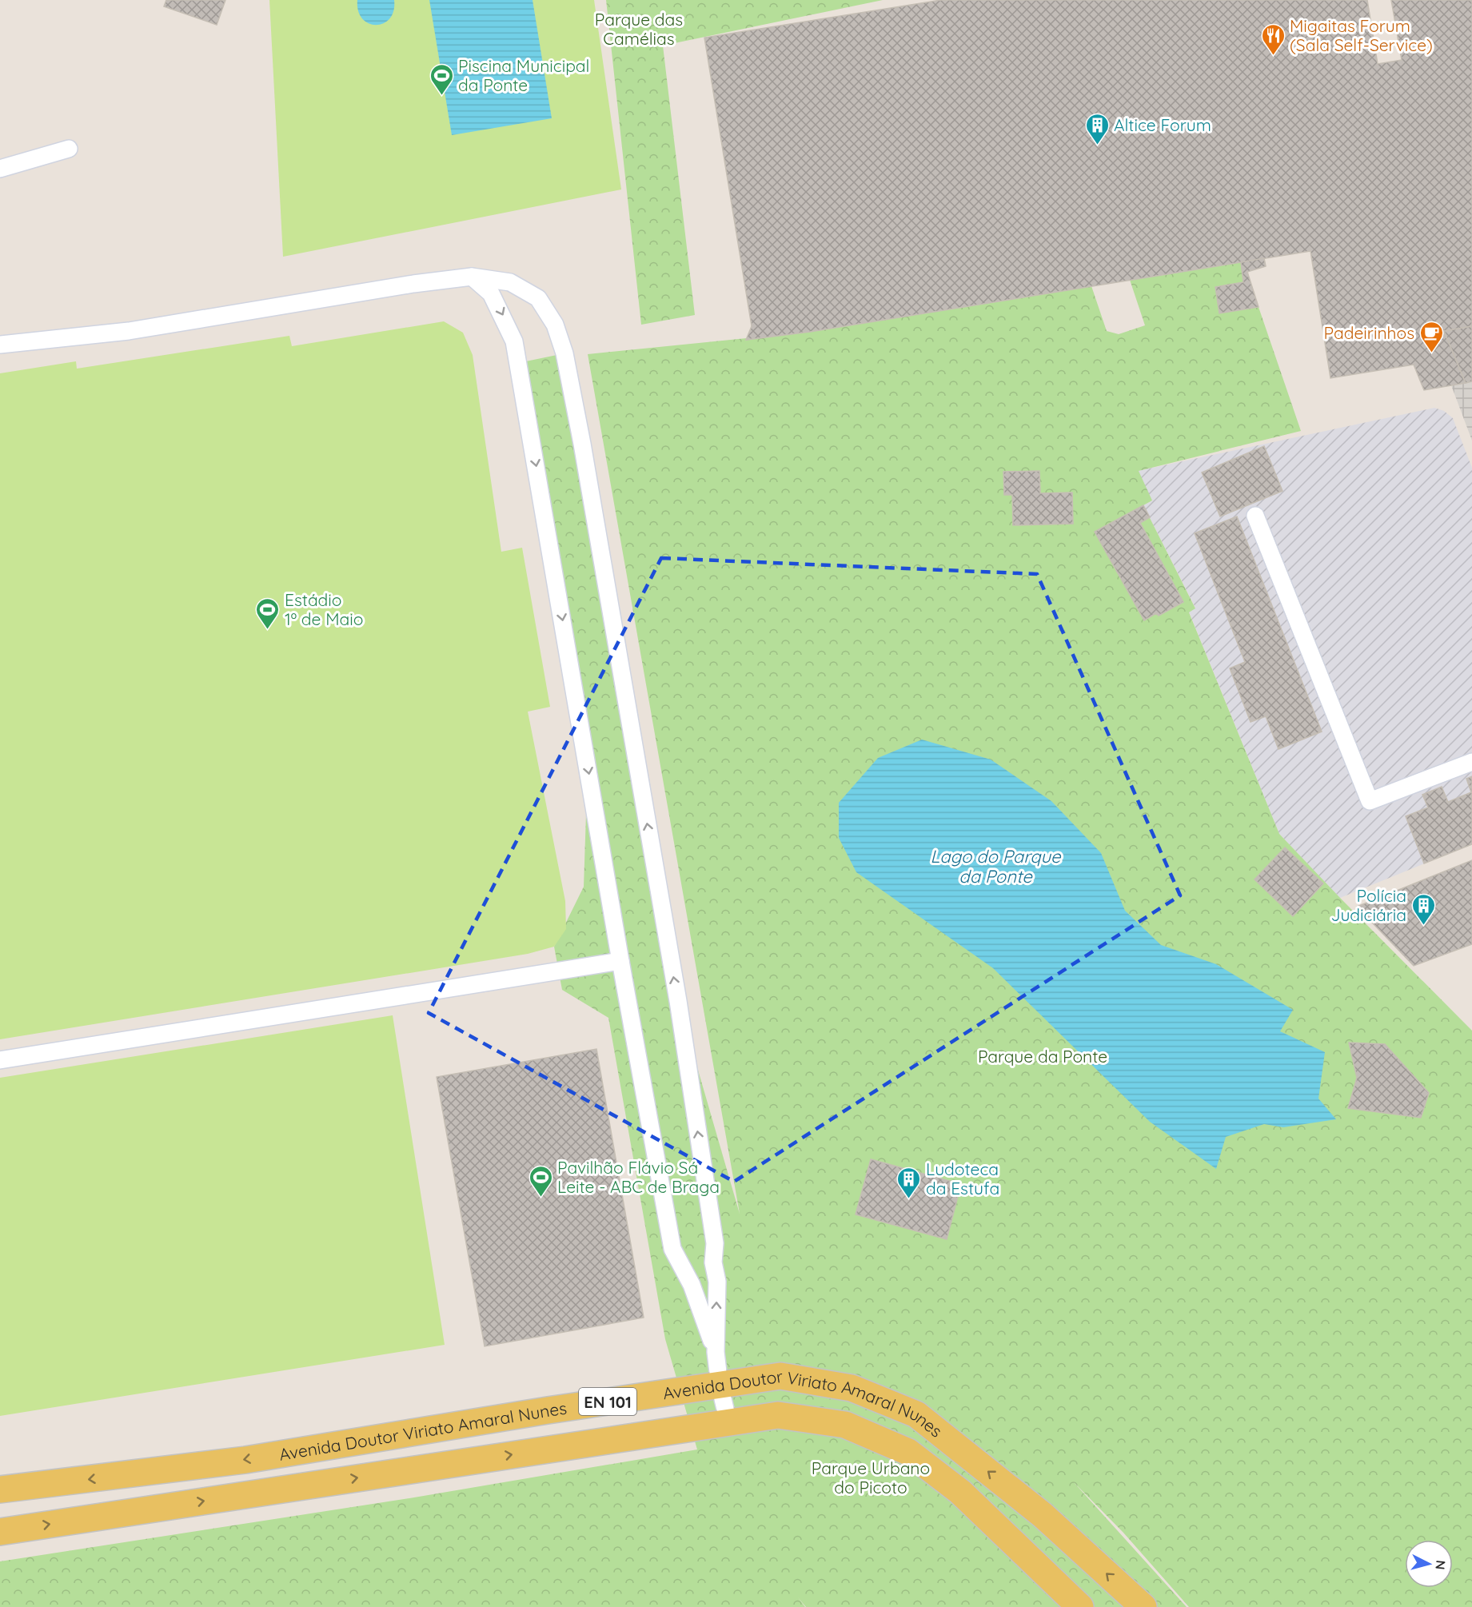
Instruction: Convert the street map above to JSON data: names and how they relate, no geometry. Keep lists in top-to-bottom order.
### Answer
{
  "streets": {
    "main road": ["EN 101", "Avenida Doutor Viriato Amaral Nunes"]
  },
  "water": ["Lago do Parque da Ponte"],
  "parks": ["Parque das Camélias", "Parque da Ponte", "Parque Urbano do Picoto"],
  "places": {
    "restaurant": ["Migaitas Forum (Sala Self-Service)"],
    "sports": ["Piscina Municipal da Ponte", "Estádio 1º de Maio", "Pavilhão Flávio Sá Leite - ABC de Braga"],
    "building": ["Altice Forum", "Polícia Judiciária", "Ludoteca da Estufa"],
    "cafe": ["Padeirinhos"]
  },
  "north": "right"
}
